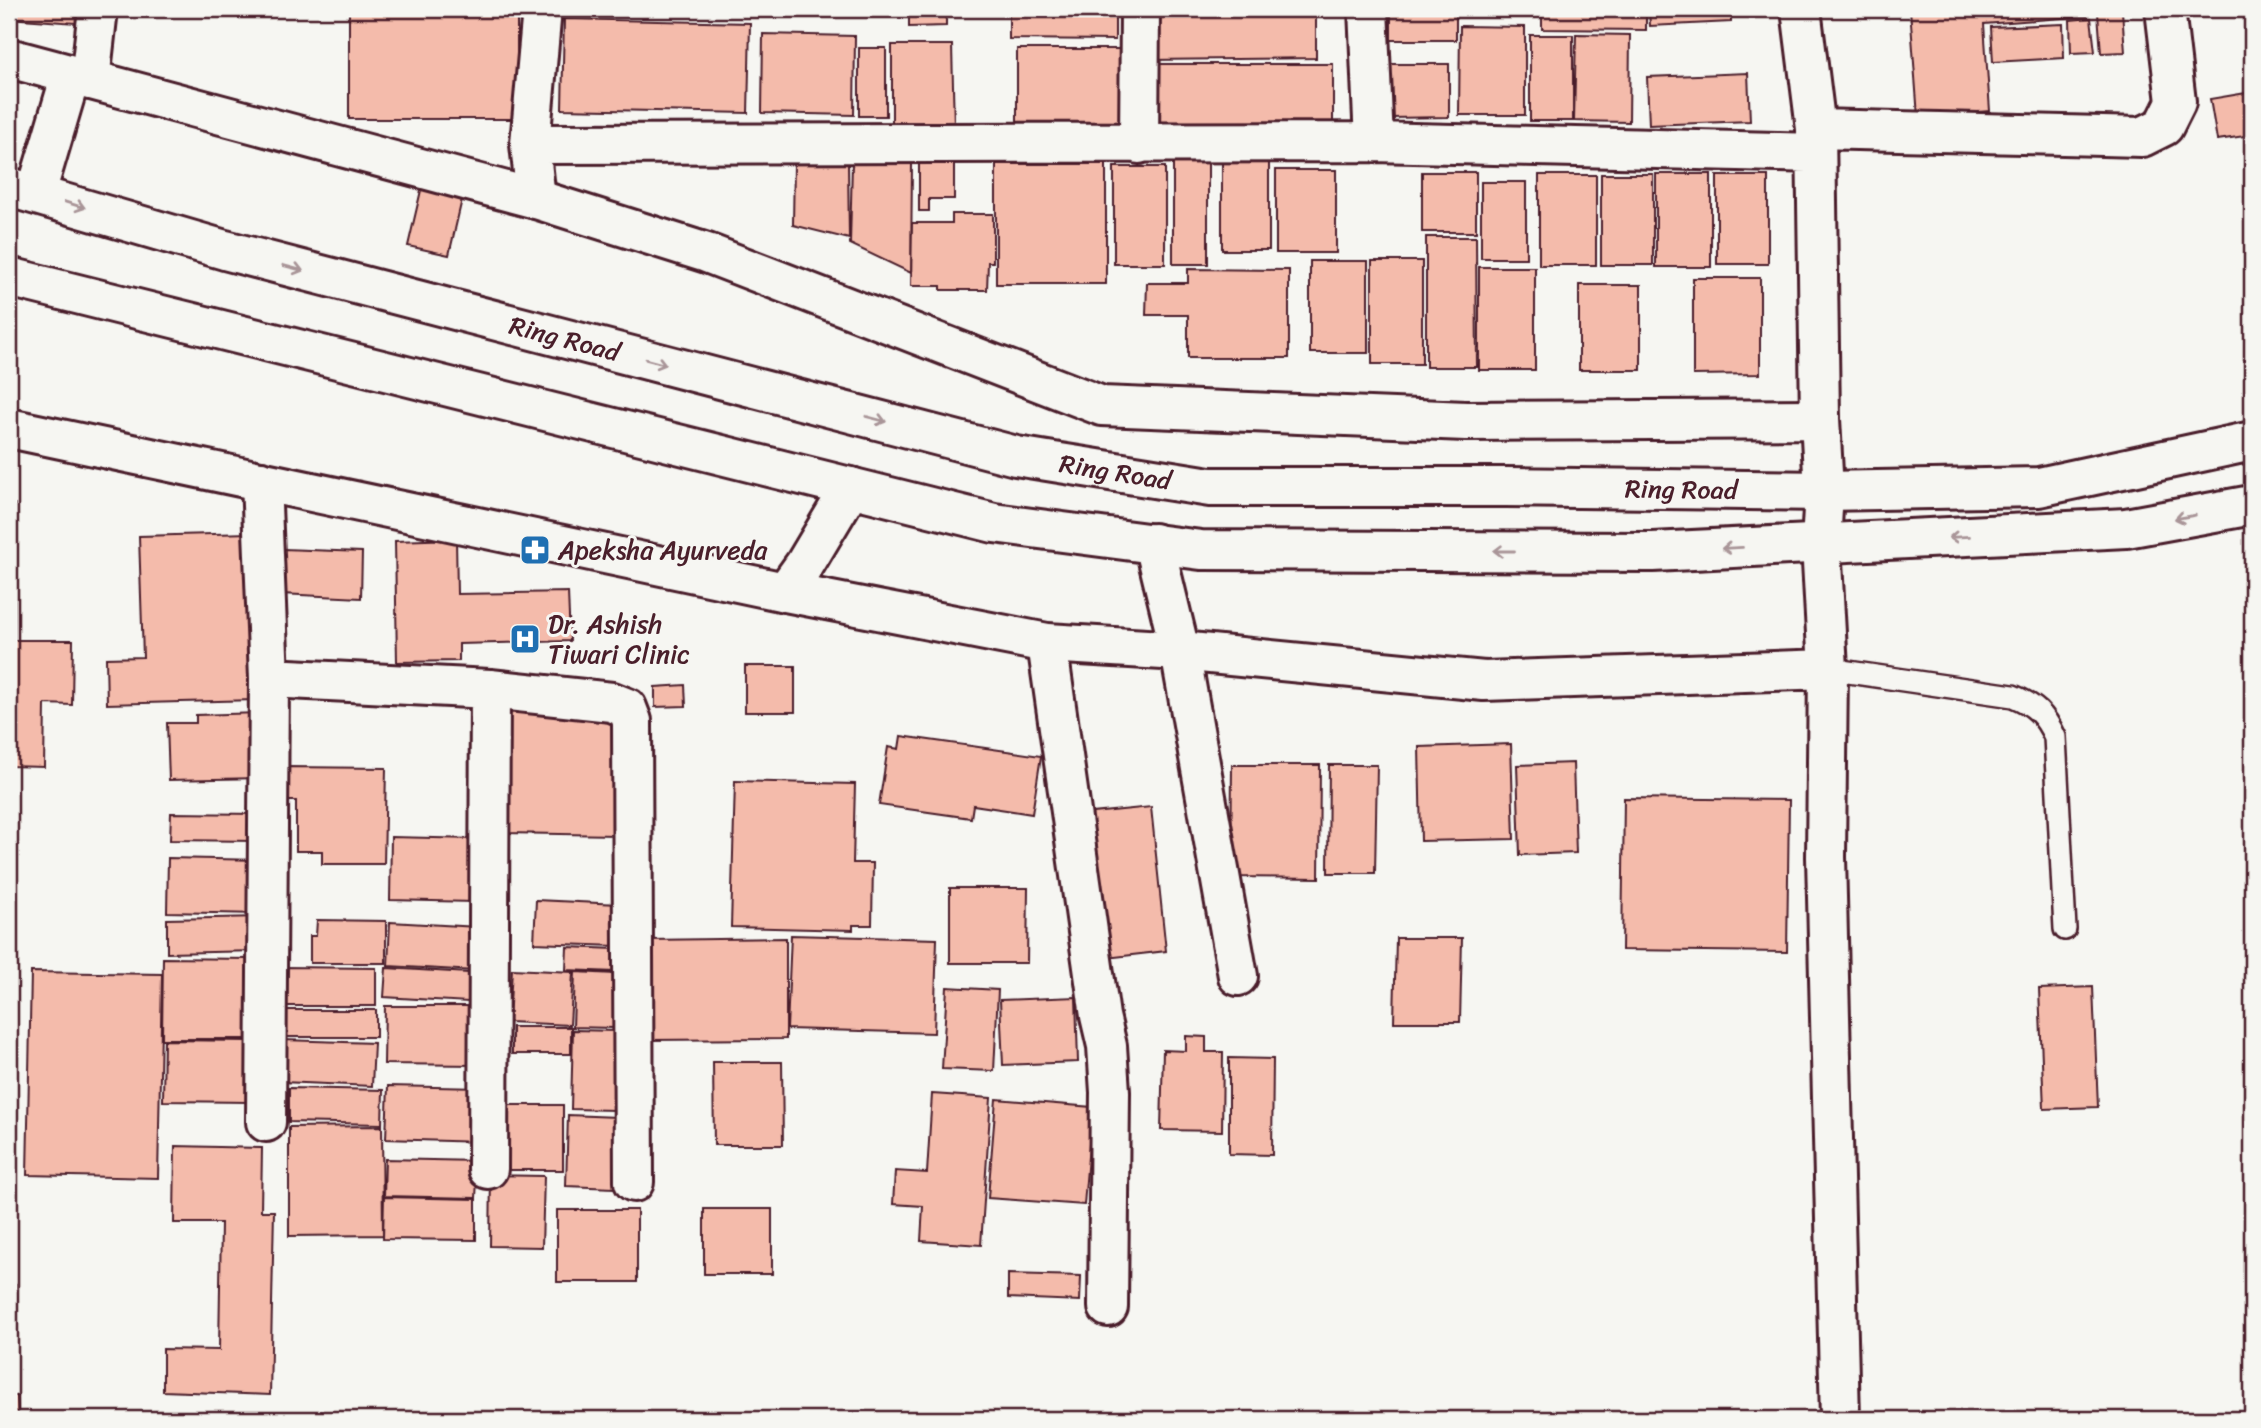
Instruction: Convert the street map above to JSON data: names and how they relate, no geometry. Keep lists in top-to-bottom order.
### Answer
{
  "streets": {
    "main road": ["Ring Road"]
  },
  "places": {
    "pharmacy": ["Apeksha Ayurveda"],
    "hospital": ["Dr. Ashish Tiwari Clinic"]
  }
}
